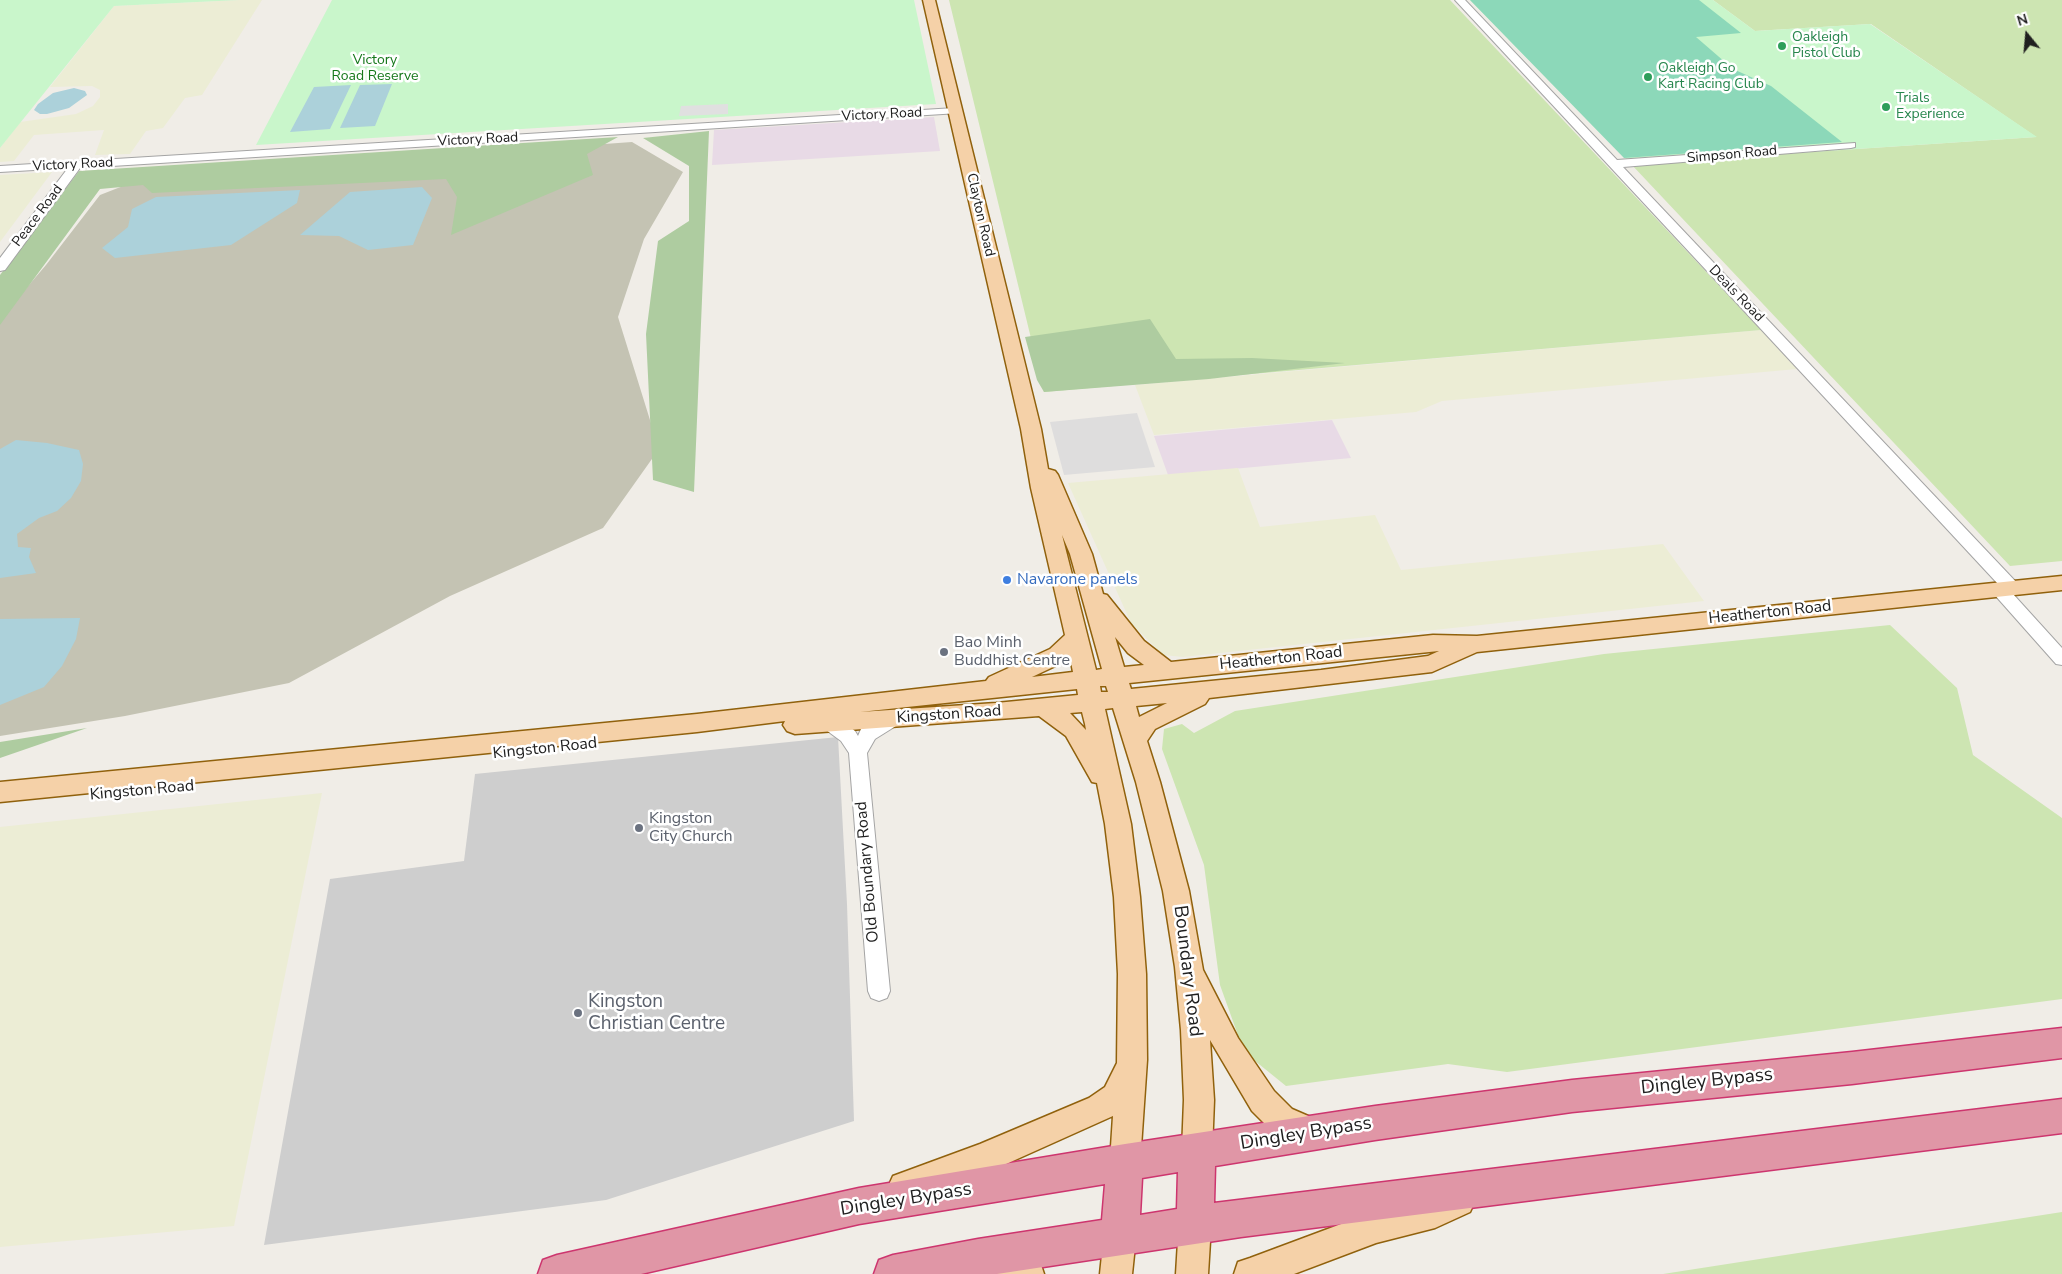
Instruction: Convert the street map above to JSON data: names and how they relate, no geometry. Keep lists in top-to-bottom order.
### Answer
{
  "streets": {
    "highway": ["Boundary Road", "Dingley Bypass"],
    "main road": ["Clayton Road", "Heatherton Road", "Kingston Road"],
    "street": [
      "Victory Road",
      "Simpson Road",
      "Peace Road",
      "Deals Road",
      "Old Boundary Road"
    ]
  },
  "crossings": [
    ["Victory Road", "Clayton Road"],
    ["Victory Road", "Peace Road"],
    ["Simpson Road", "Deals Road"],
    ["Clayton Road", "Heatherton Road"],
    ["Clayton Road", "Kingston Road"],
    ["Clayton Road", "Boundary Road"],
    ["Deals Road", "Heatherton Road"],
    ["Heatherton Road", "Kingston Road"],
    ["Heatherton Road", "Boundary Road"],
    ["Boundary Road", "Dingley Bypass"]
  ],
  "parks": ["Victory Road Reserve"],
  "places": [
    "Oakleigh Pistol Club",
    "Oakleigh Go Kart Racing Club",
    "Trials Experience",
    "Navarone panels",
    "Bao Minh Buddhist Centre",
    "Kingston City Church",
    "Kingston Christian Centre"
  ],
  "north": "top"
}
